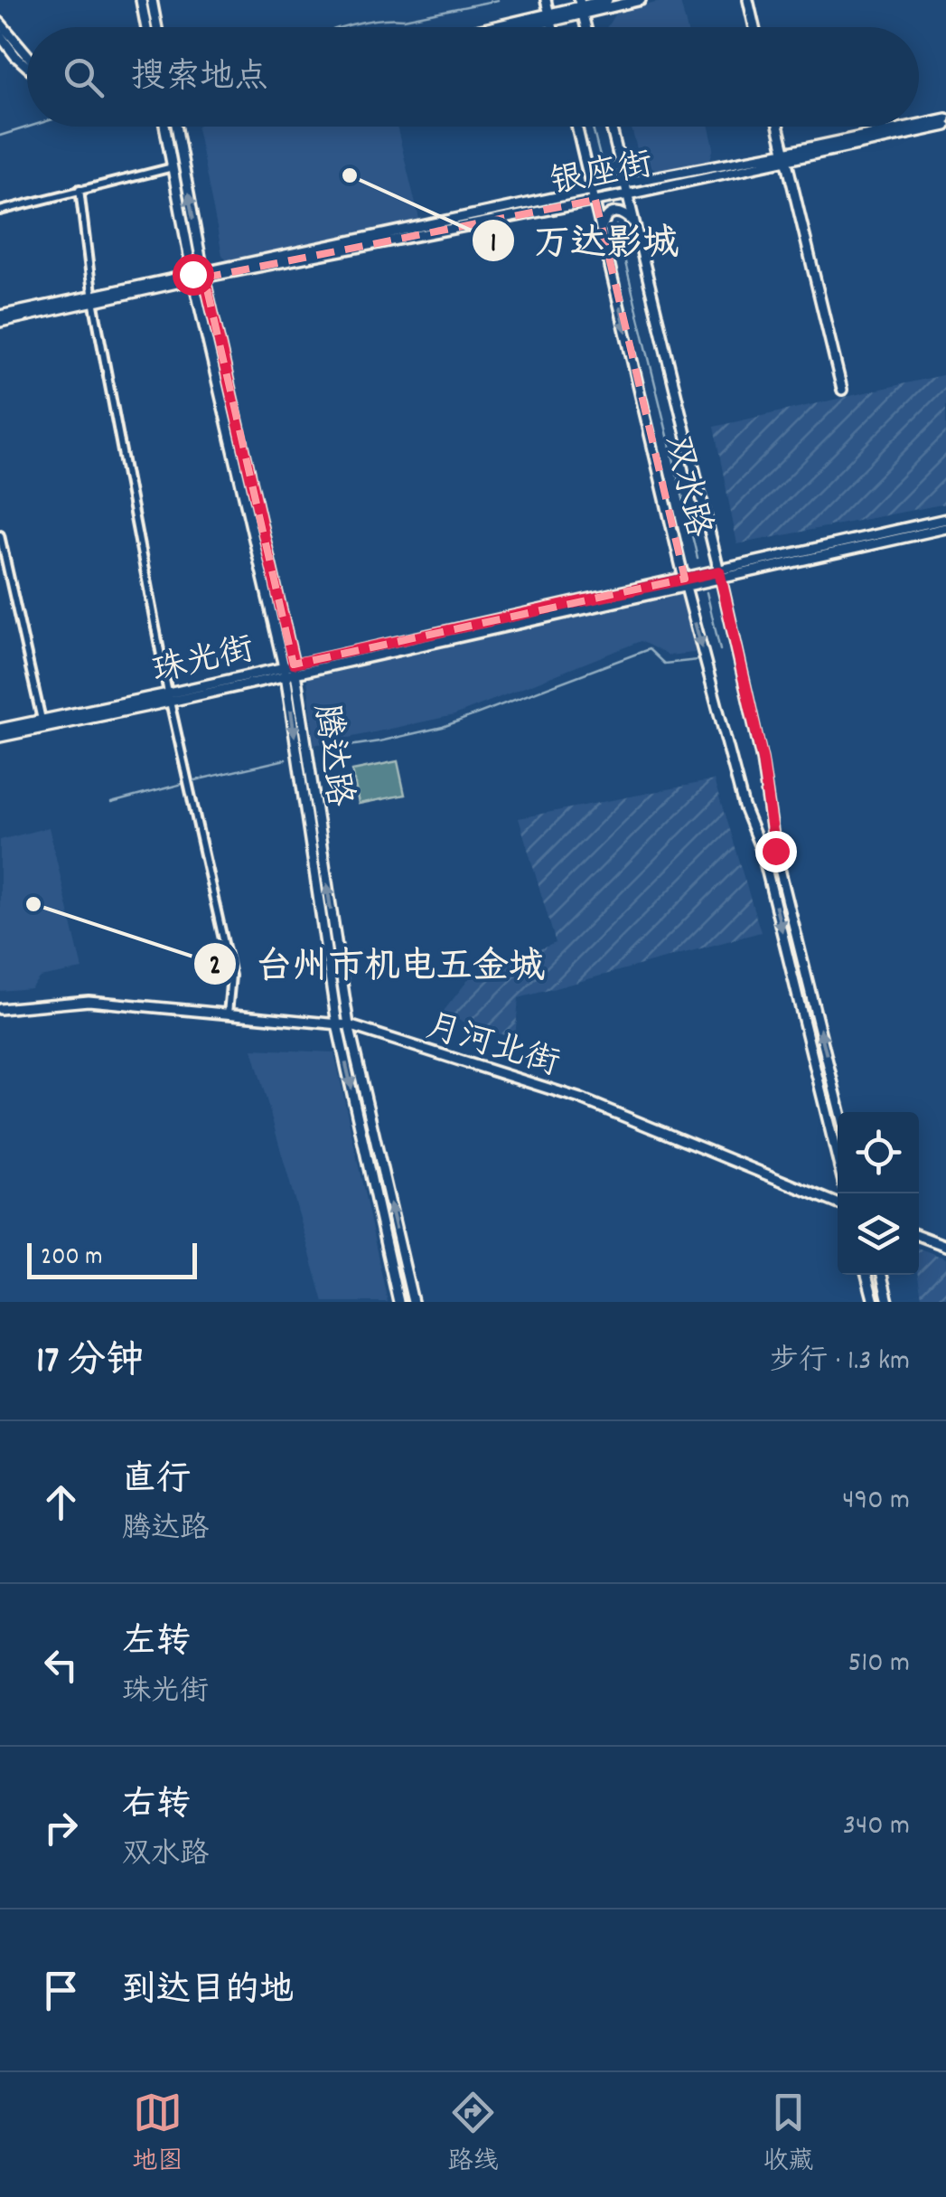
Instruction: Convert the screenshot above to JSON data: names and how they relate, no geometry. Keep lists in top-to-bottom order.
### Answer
{
  "streets": {
    "main road": [
      "银座街",
      "双水路",
      "珠光街",
      "腾达路",
      "月河北街"
    ]
  },
  "crossings": [
    ["银座街", "双水路"],
    ["银座街", "腾达路"],
    ["双水路", "珠光街"],
    ["珠光街", "腾达路"],
    ["腾达路", "月河北街"]
  ],
  "places": ["万达影城", "台州市机电五金城"],
  "scale_bar": "200 m",
  "page": {
    "search": "搜索地点",
    "scale": "200 m",
    "heading": ["17 分钟", "步行 · 1.3 km"],
    "list": [
      ["直行", "腾达路", "490 m"],
      ["左转", "珠光街", "510 m"],
      ["右转", "双水路", "340 m"],
      "到达目的地"
    ],
    "nav": ["地图", "路线", "收藏"]
  }
}
